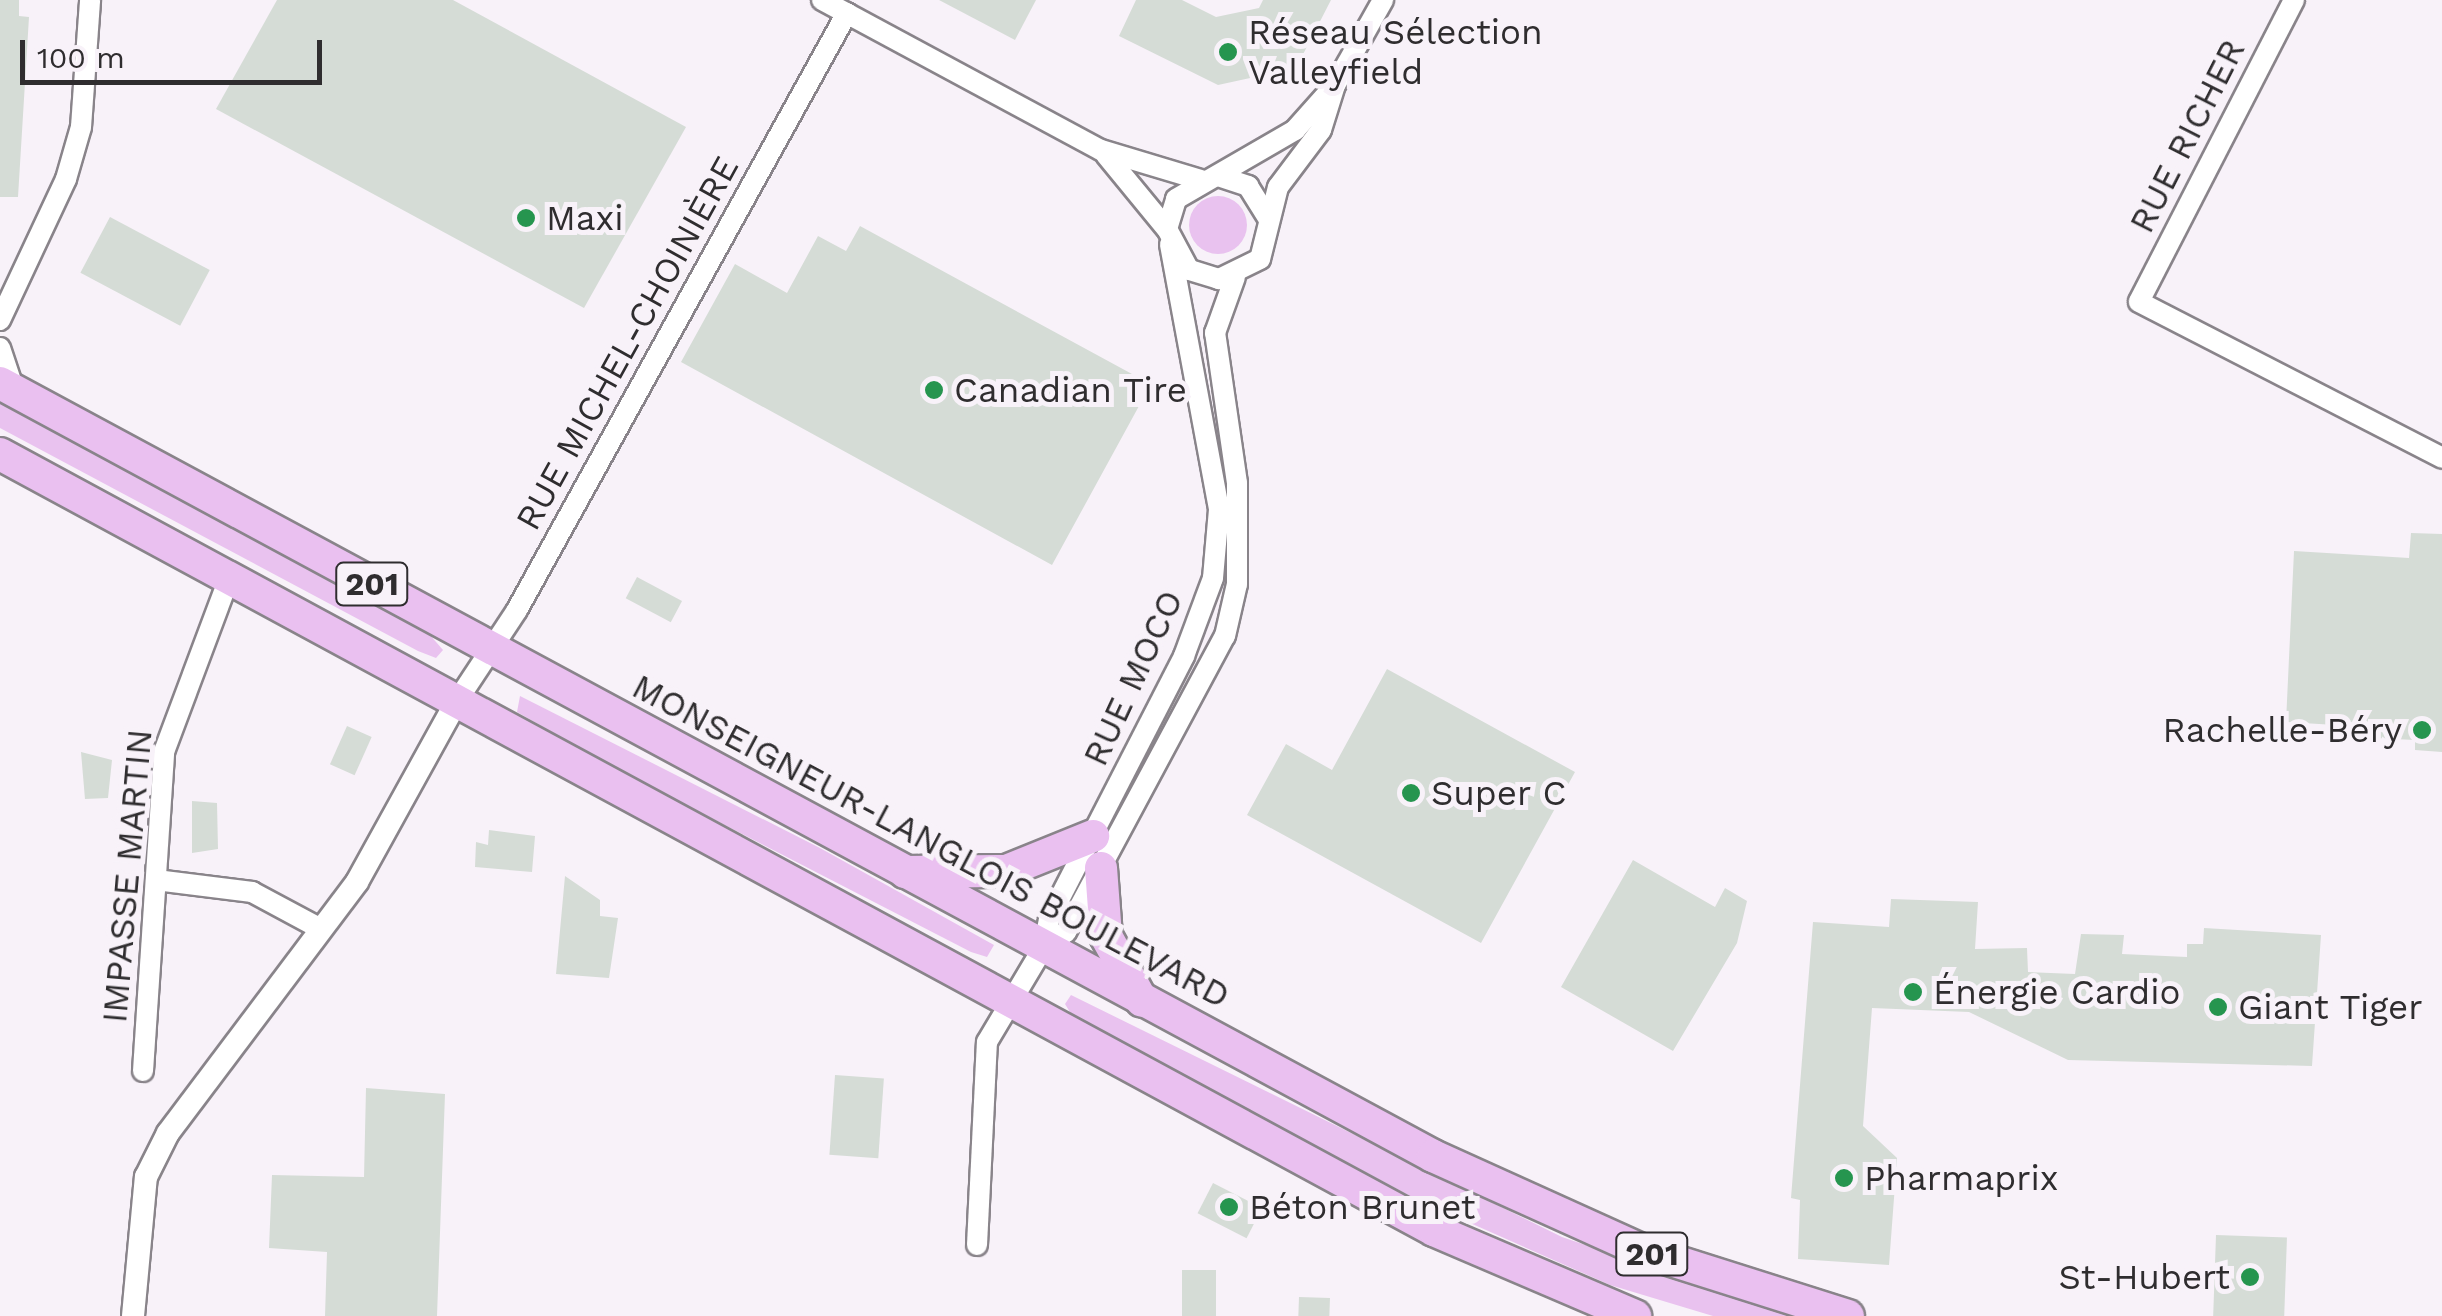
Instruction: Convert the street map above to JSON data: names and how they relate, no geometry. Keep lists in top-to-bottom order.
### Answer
{
  "streets": {
    "highway": ["201", "MONSEIGNEUR-LANGLOIS BOULEVARD"],
    "street": [
      "RUE RICHER",
      "RUE MICHEL-CHOINIÈRE",
      "RUE MOCO",
      "IMPASSE MARTIN"
    ]
  },
  "crossings": [
    ["RUE MICHEL-CHOINIÈRE", "201"],
    ["RUE MICHEL-CHOINIÈRE", "MONSEIGNEUR-LANGLOIS BOULEVARD"],
    ["201", "RUE MOCO"],
    ["201", "IMPASSE MARTIN"],
    ["RUE MOCO", "MONSEIGNEUR-LANGLOIS BOULEVARD"]
  ],
  "places": [
    "Réseau Sélection Valleyfield",
    "Maxi",
    "Canadian Tire",
    "Rachelle-Béry",
    "Super C",
    "Énergie Cardio",
    "Giant Tiger",
    "Pharmaprix",
    "Béton Brunet",
    "St-Hubert"
  ],
  "scale_bar": "100 m"
}
